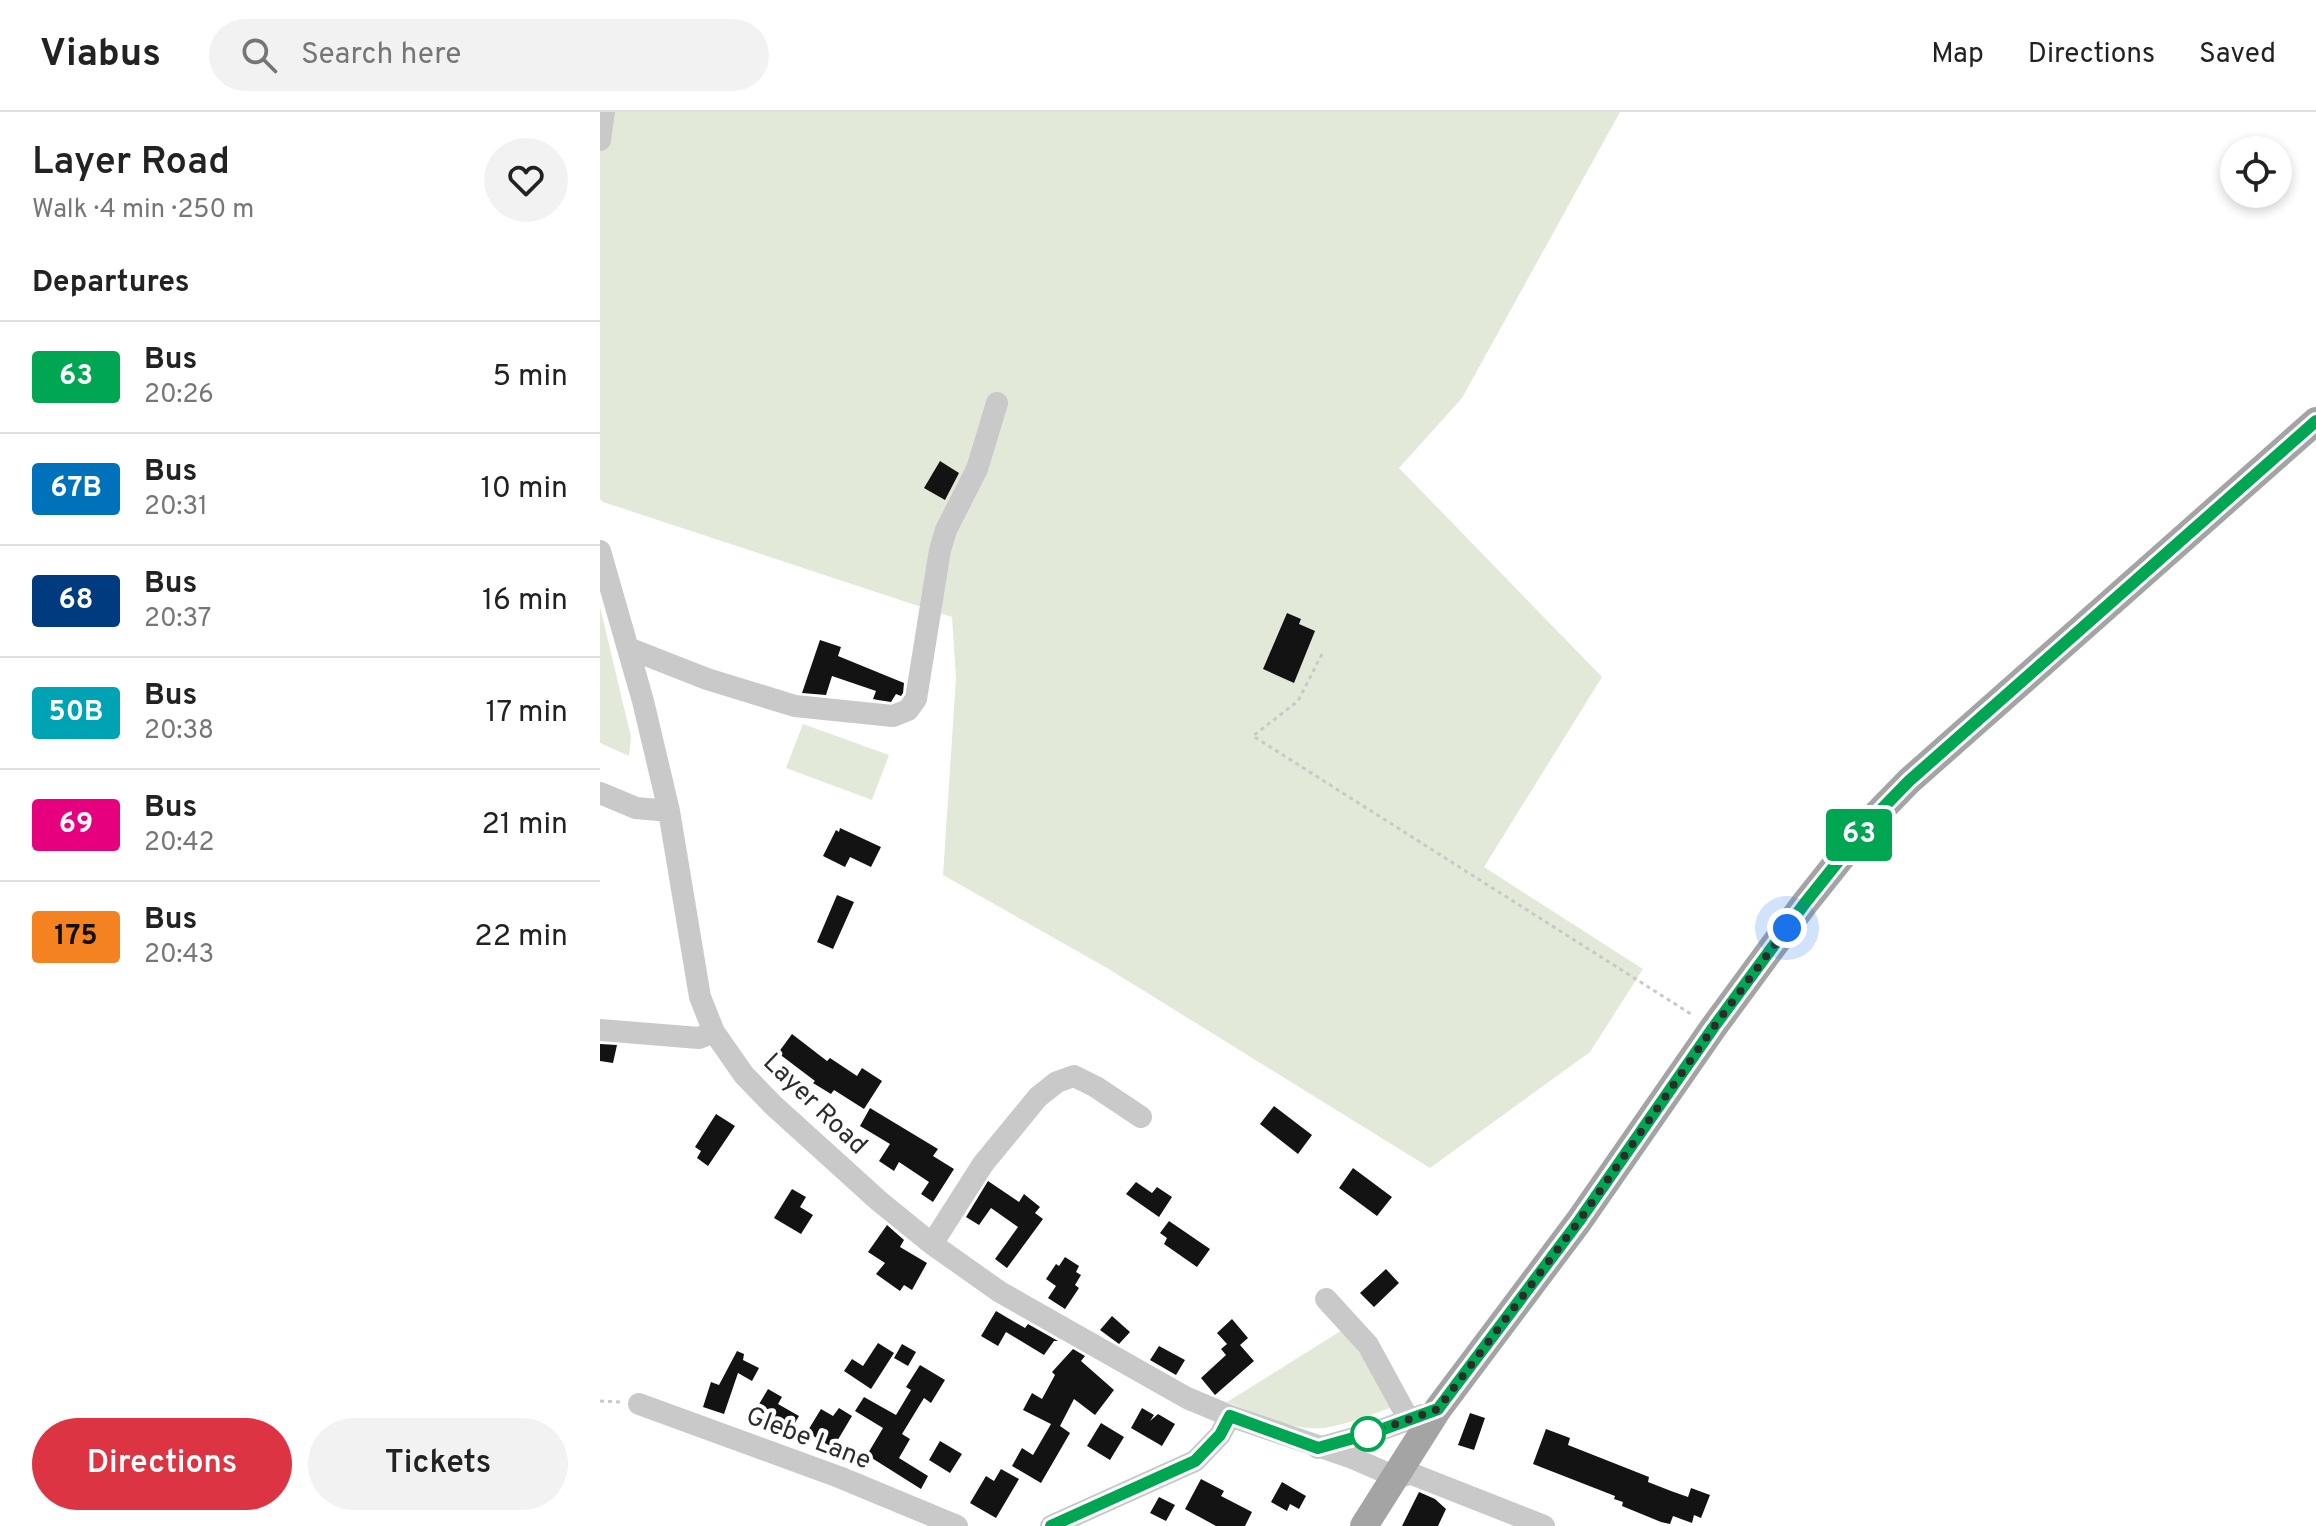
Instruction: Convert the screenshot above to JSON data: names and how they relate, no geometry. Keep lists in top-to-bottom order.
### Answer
{
  "streets": {
    "street": ["Layer Road", "Glebe Lane"]
  },
  "lines": ["bus line 63"],
  "page": {
    "header": "Viabus",
    "search": "Search here",
    "nav": ["Map", "Directions", "Saved"],
    "heading": [
      ["Layer Road", "Walk · 4 min · 250 m"],
      "Departures"
    ],
    "on_map": "63",
    "list": [
      {
        "mark": "63",
        "name": "Bus",
        "note": "20:26",
        "value": "5 min"
      },
      {
        "mark": "67B",
        "name": "Bus",
        "note": "20:31",
        "value": "10 min"
      },
      {
        "mark": "68",
        "name": "Bus",
        "note": "20:37",
        "value": "16 min"
      },
      {
        "mark": "50B",
        "name": "Bus",
        "note": "20:38",
        "value": "17 min"
      },
      {
        "mark": "69",
        "name": "Bus",
        "note": "20:42",
        "value": "21 min"
      },
      {
        "mark": "175",
        "name": "Bus",
        "note": "20:43",
        "value": "22 min"
      }
    ],
    "buttons": ["Directions", "Tickets"]
  }
}
